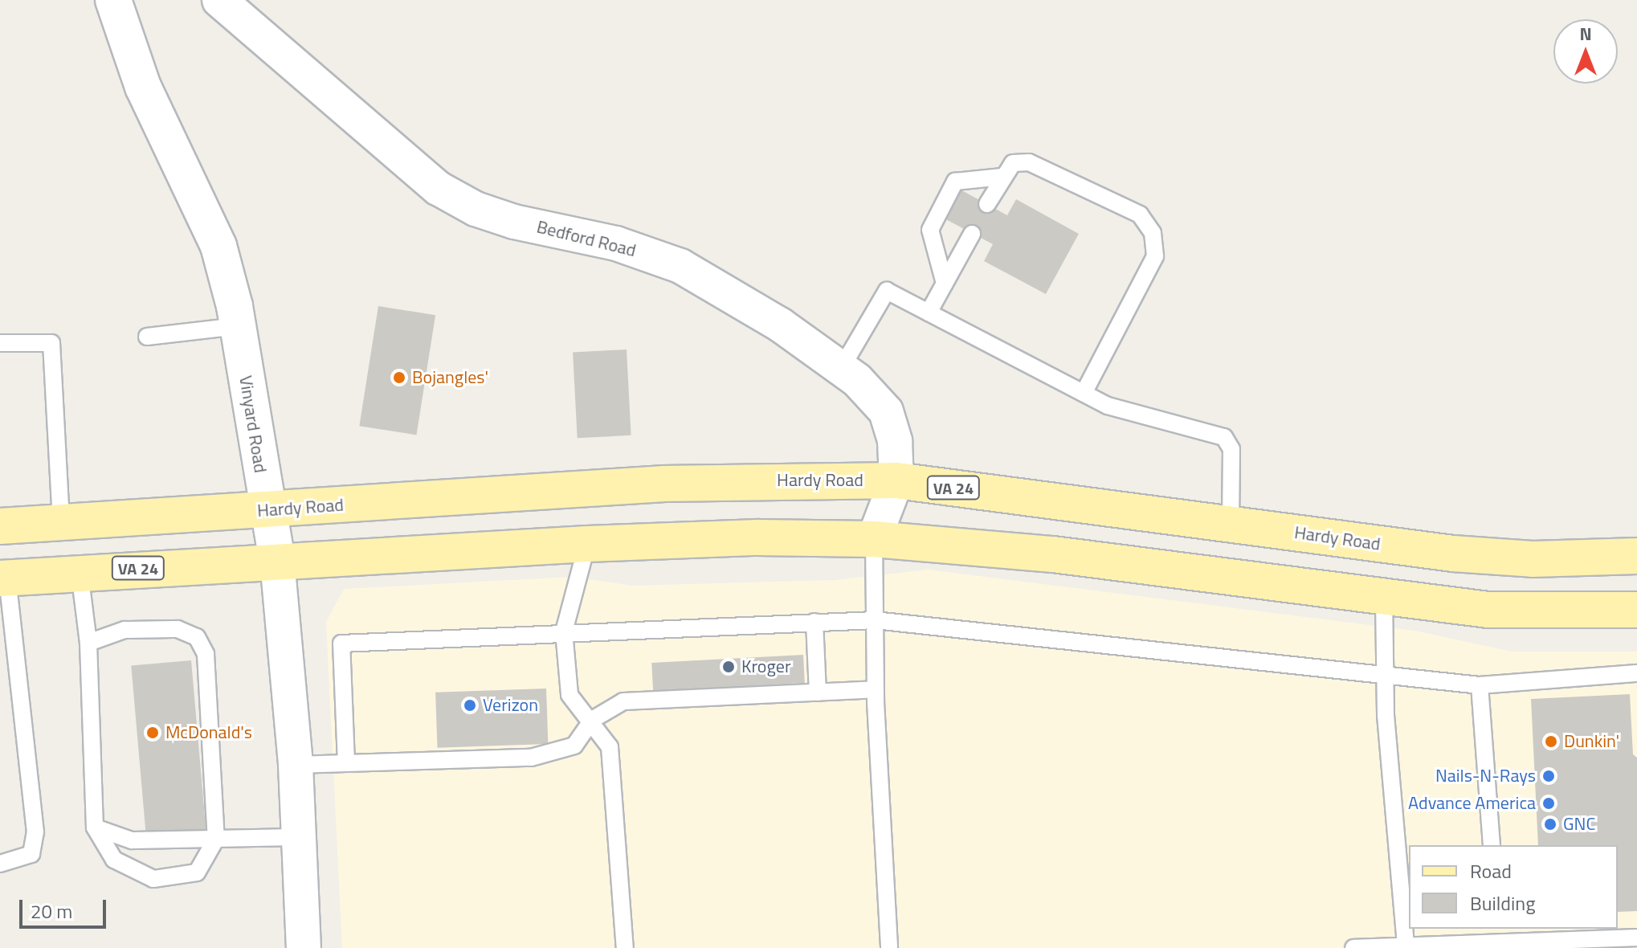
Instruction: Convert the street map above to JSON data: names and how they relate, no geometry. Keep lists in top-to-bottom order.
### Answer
{
  "streets": {
    "main road": ["Hardy Road", "VA 24"],
    "street": ["Bedford Road", "Vinyard Road"]
  },
  "crossings": [
    ["Bedford Road", "Hardy Road"],
    ["Bedford Road", "VA 24"],
    ["Vinyard Road", "Hardy Road"],
    ["Vinyard Road", "VA 24"]
  ],
  "places": [
    "Bojangles'",
    "Kroger",
    "Verizon",
    "McDonald's",
    "Dunkin'",
    "Nails-N-Rays",
    "Advance America",
    "GNC"
  ],
  "legend": ["Road", "Building"],
  "scale_bar": "20 m",
  "north": "top"
}
